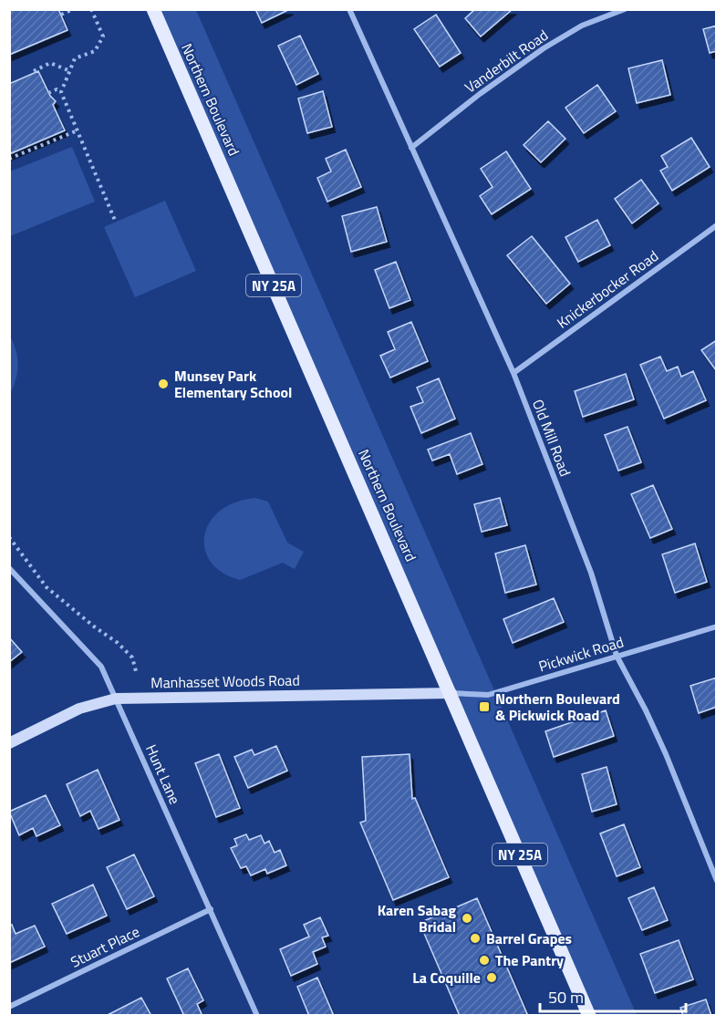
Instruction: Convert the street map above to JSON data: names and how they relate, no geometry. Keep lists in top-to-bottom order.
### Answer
{
  "streets": {
    "main road": ["Northern Boulevard", "NY 25A"],
    "street": [
      "Vanderbilt Road",
      "Knickerbocker Road",
      "Old Mill Road",
      "Pickwick Road",
      "Manhasset Woods Road",
      "Hunt Lane",
      "Stuart Place"
    ]
  },
  "crossings": [
    ["Vanderbilt Road", "Old Mill Road"],
    ["Northern Boulevard", "Pickwick Road"],
    ["Northern Boulevard", "Manhasset Woods Road"],
    ["Knickerbocker Road", "Old Mill Road"],
    ["Old Mill Road", "Pickwick Road"],
    ["Pickwick Road", "Manhasset Woods Road"],
    ["Manhasset Woods Road", "Hunt Lane"],
    ["Hunt Lane", "Stuart Place"]
  ],
  "places": {
    "other": [
      "Munsey Park Elementary School",
      "Karen Sabag Bridal",
      "Barrel Grapes",
      "The Pantry",
      "La Coquille"
    ],
    "transit": ["Northern Boulevard & Pickwick Road"]
  },
  "scale_bar": "50 m"
}
